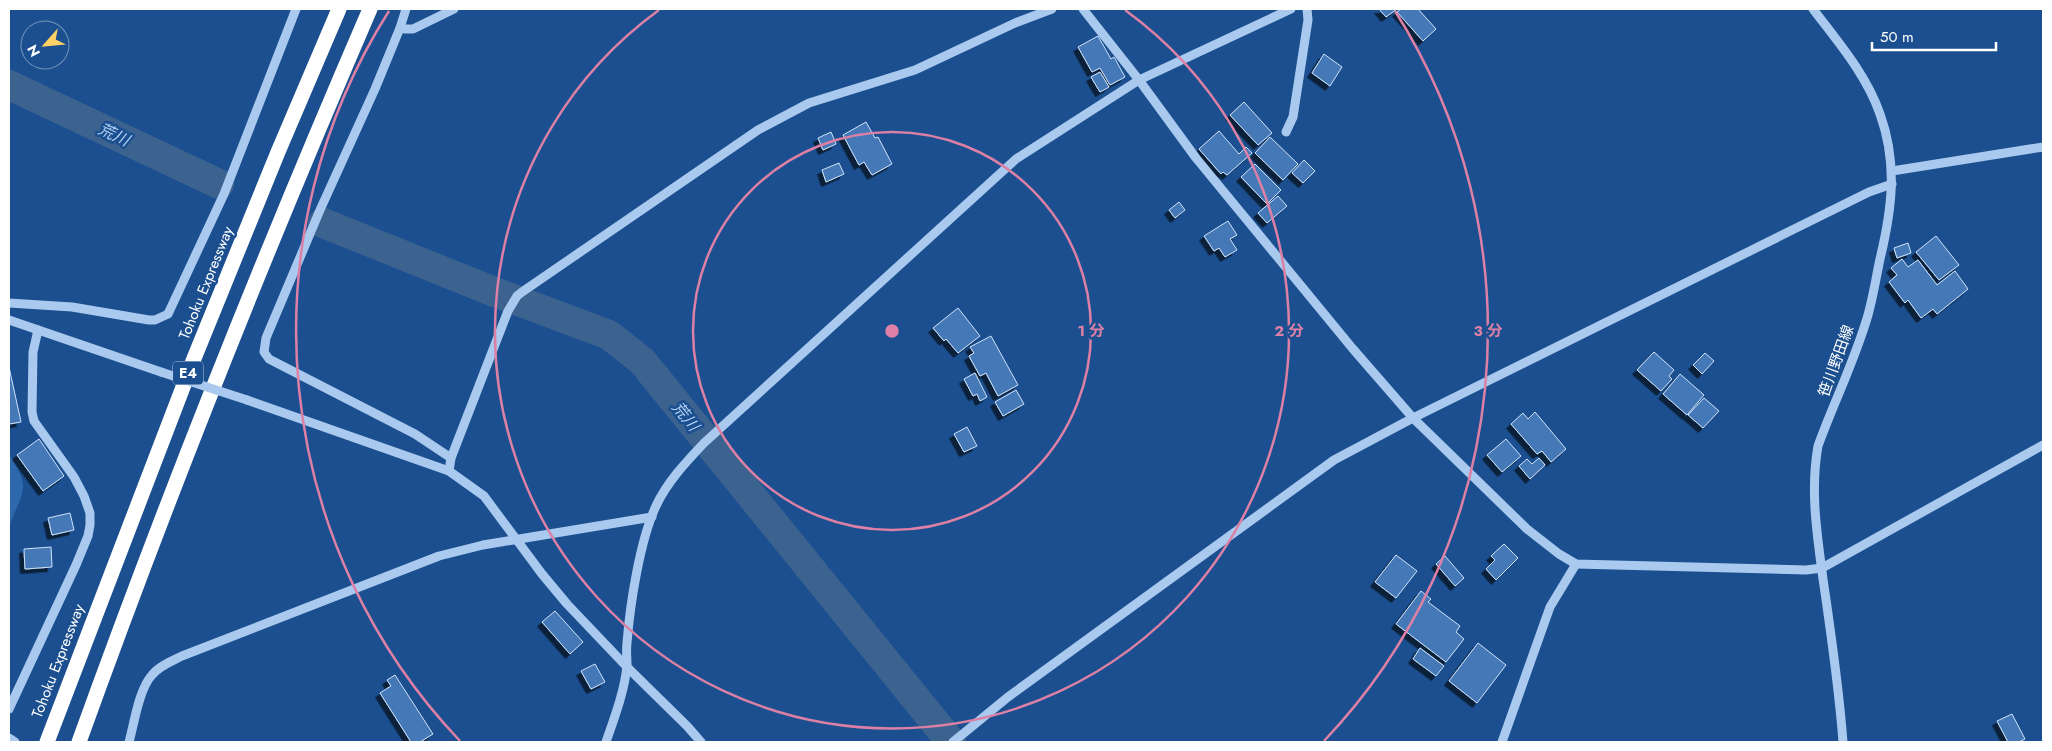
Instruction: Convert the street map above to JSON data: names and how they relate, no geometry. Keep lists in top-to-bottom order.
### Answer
{
  "streets": {
    "highway": ["Tohoku Expressway", "E4"],
    "street": ["笹川野田線"]
  },
  "water": ["荒川"],
  "scale_bar": "50 m",
  "north": "bottom left",
  "rings": ["1 分", "2 分", "3 分"]
}
